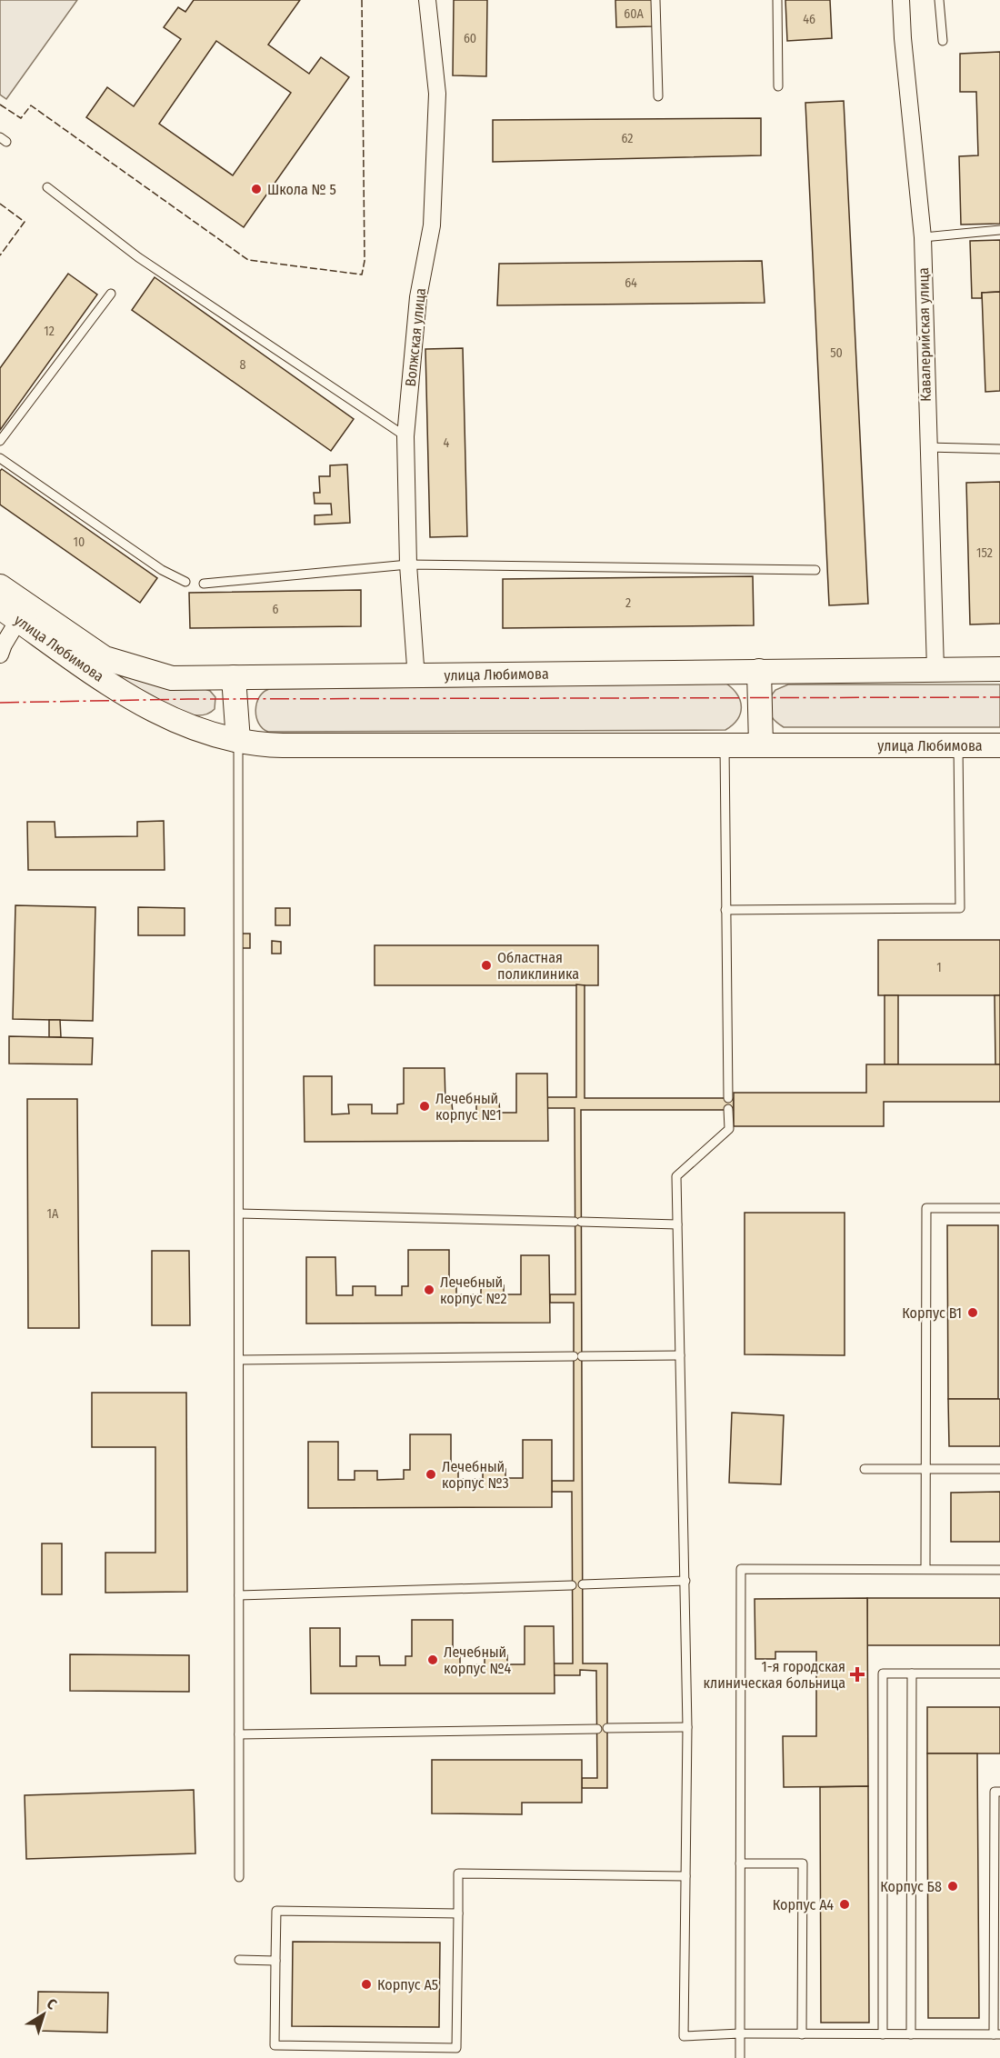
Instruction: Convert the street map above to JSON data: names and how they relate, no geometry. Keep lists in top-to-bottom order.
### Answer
{
  "streets": {
    "main road": ["улица Любимова"],
    "street": ["Кавалерийская улица", "Волжская улица"]
  },
  "crossings": [
    ["Кавалерийская улица", "улица Любимова"],
    ["Волжская улица", "улица Любимова"]
  ],
  "places": {
    "other": [
      "Школа № 5",
      "Областная поликлиника",
      "Лечебный корпус №1",
      "Лечебный корпус №2",
      "Корпус В1",
      "Лечебный корпус №3",
      "Лечебный корпус №4",
      "Корпус Б8",
      "Корпус А4",
      "Корпус А5"
    ],
    "health": ["1-я городская клиническая больница"]
  },
  "house_numbers": [
    "60А",
    "46",
    "60",
    "62",
    "64",
    "12",
    "50",
    "8",
    "4",
    "10",
    "152",
    "2",
    "6",
    "1",
    "1А"
  ],
  "north": "top right"
}
